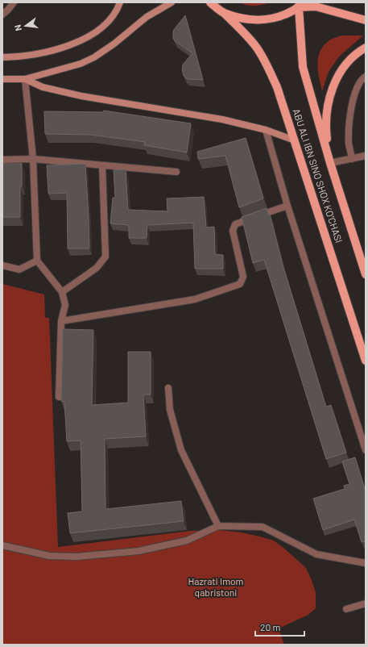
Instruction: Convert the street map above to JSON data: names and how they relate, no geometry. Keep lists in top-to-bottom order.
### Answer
{
  "streets": {
    "main road": ["ABU ALI IBN SINO SHOX KO'CHASI"]
  },
  "parks": ["Hazrati Imom qabristoni"],
  "scale_bar": "20 m",
  "north": "left"
}
